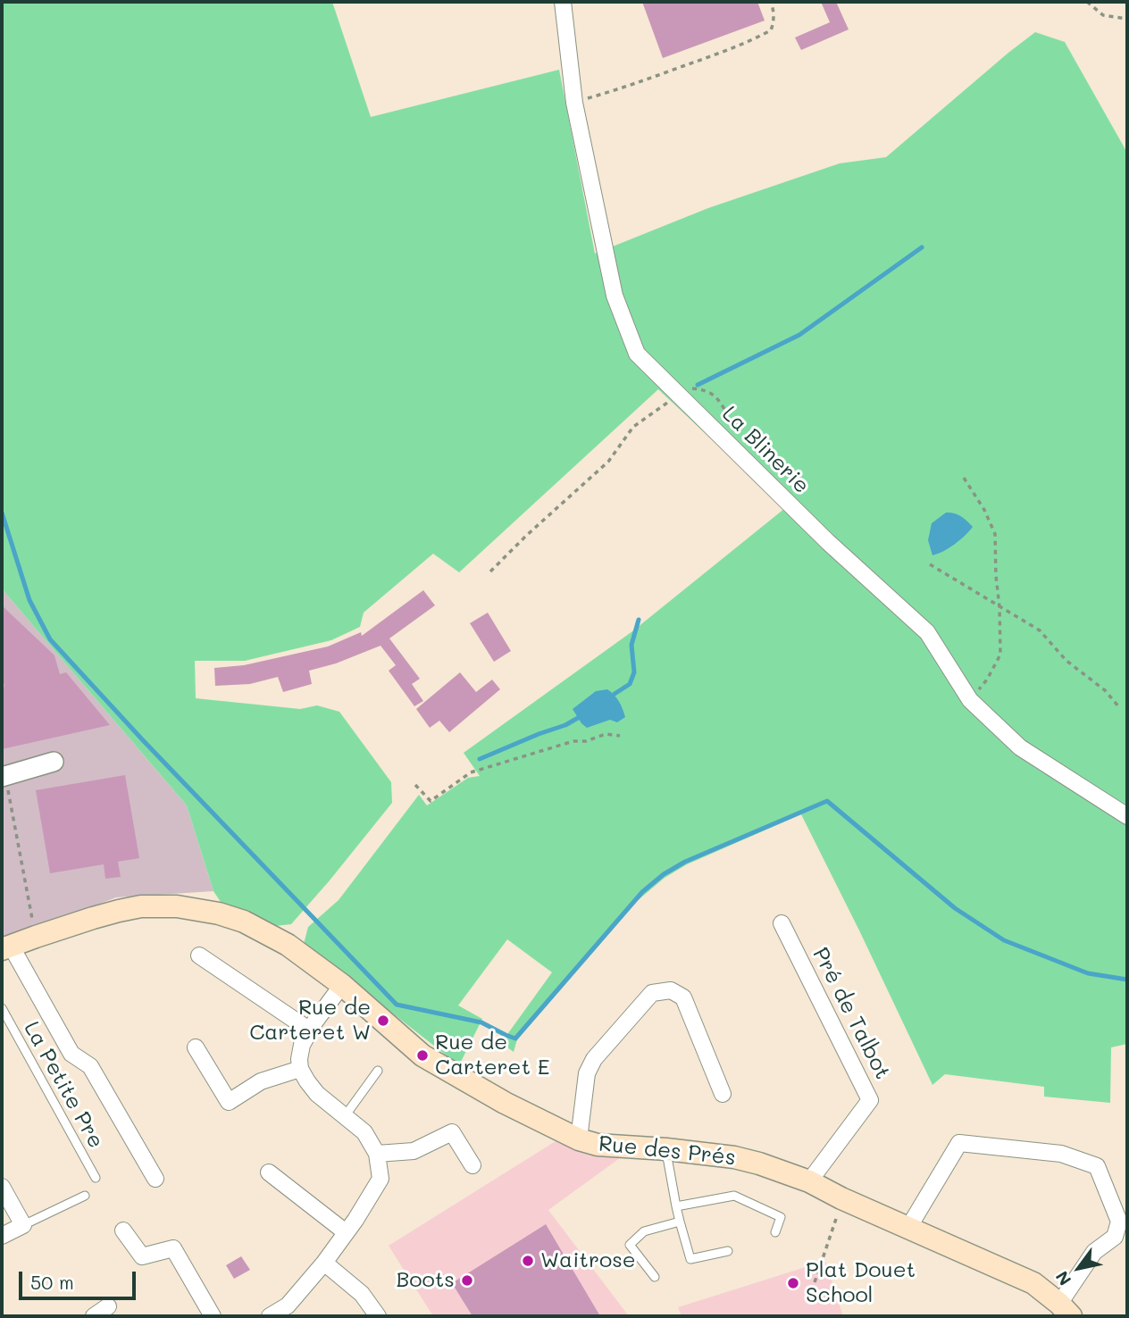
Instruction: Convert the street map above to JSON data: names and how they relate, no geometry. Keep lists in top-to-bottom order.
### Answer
{
  "streets": {
    "main road": ["Rue des Prés"],
    "street": ["La Blinerie", "Pré de Talbot"],
    "lane": ["La Petite Pre"]
  },
  "crossings": [
    ["Pré de Talbot", "Rue des Prés"]
  ],
  "places": [
    "Rue de Carteret W",
    "Rue de Carteret E",
    "Waitrose",
    "Boots",
    "Plat Douet School"
  ],
  "scale_bar": "50 m",
  "north": "bottom left"
}
